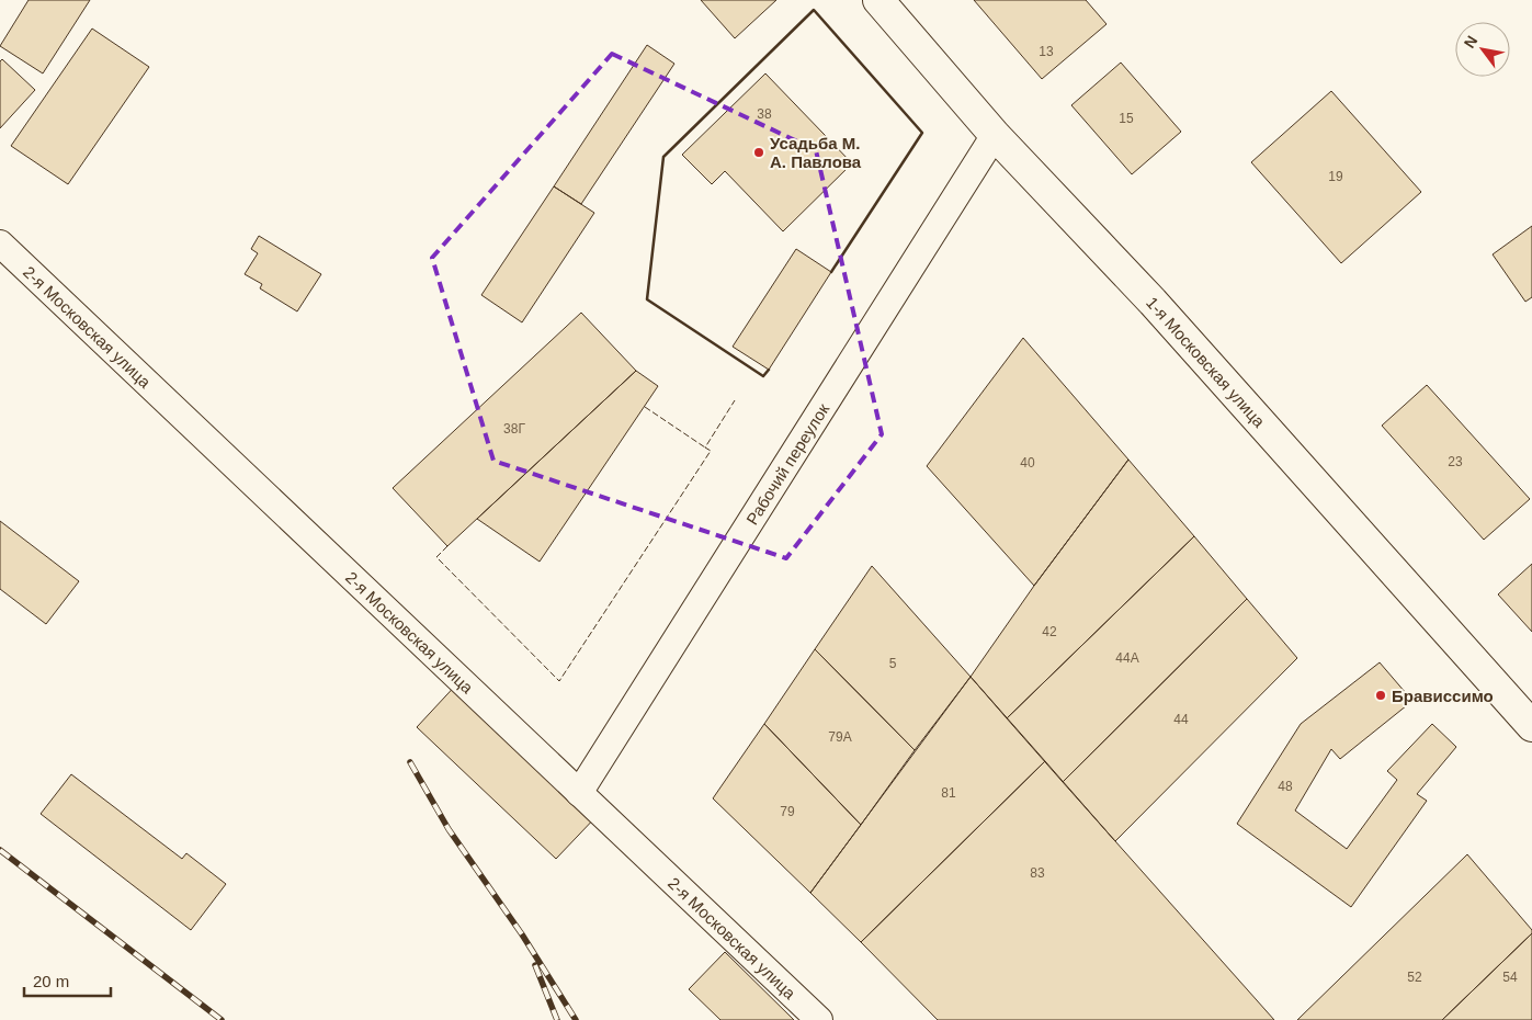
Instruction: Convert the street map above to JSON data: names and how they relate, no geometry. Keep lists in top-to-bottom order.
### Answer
{
  "streets": {
    "main road": ["1-я Московская улица"],
    "street": ["2-я Московская улица", "Рабочий переулок"]
  },
  "crossings": [
    ["2-я Московская улица", "Рабочий переулок"],
    ["1-я Московская улица", "Рабочий переулок"]
  ],
  "places": ["Усадьба М. А. Павлова", "Брависсимо"],
  "house_numbers": [
    "13",
    "38",
    "15",
    "19",
    "38Г",
    "23",
    "40",
    "42",
    "44А",
    "5",
    "44",
    "79А",
    "48",
    "81",
    "79",
    "83",
    "52",
    "54"
  ],
  "scale_bar": "20 m",
  "north": "top left"
}
